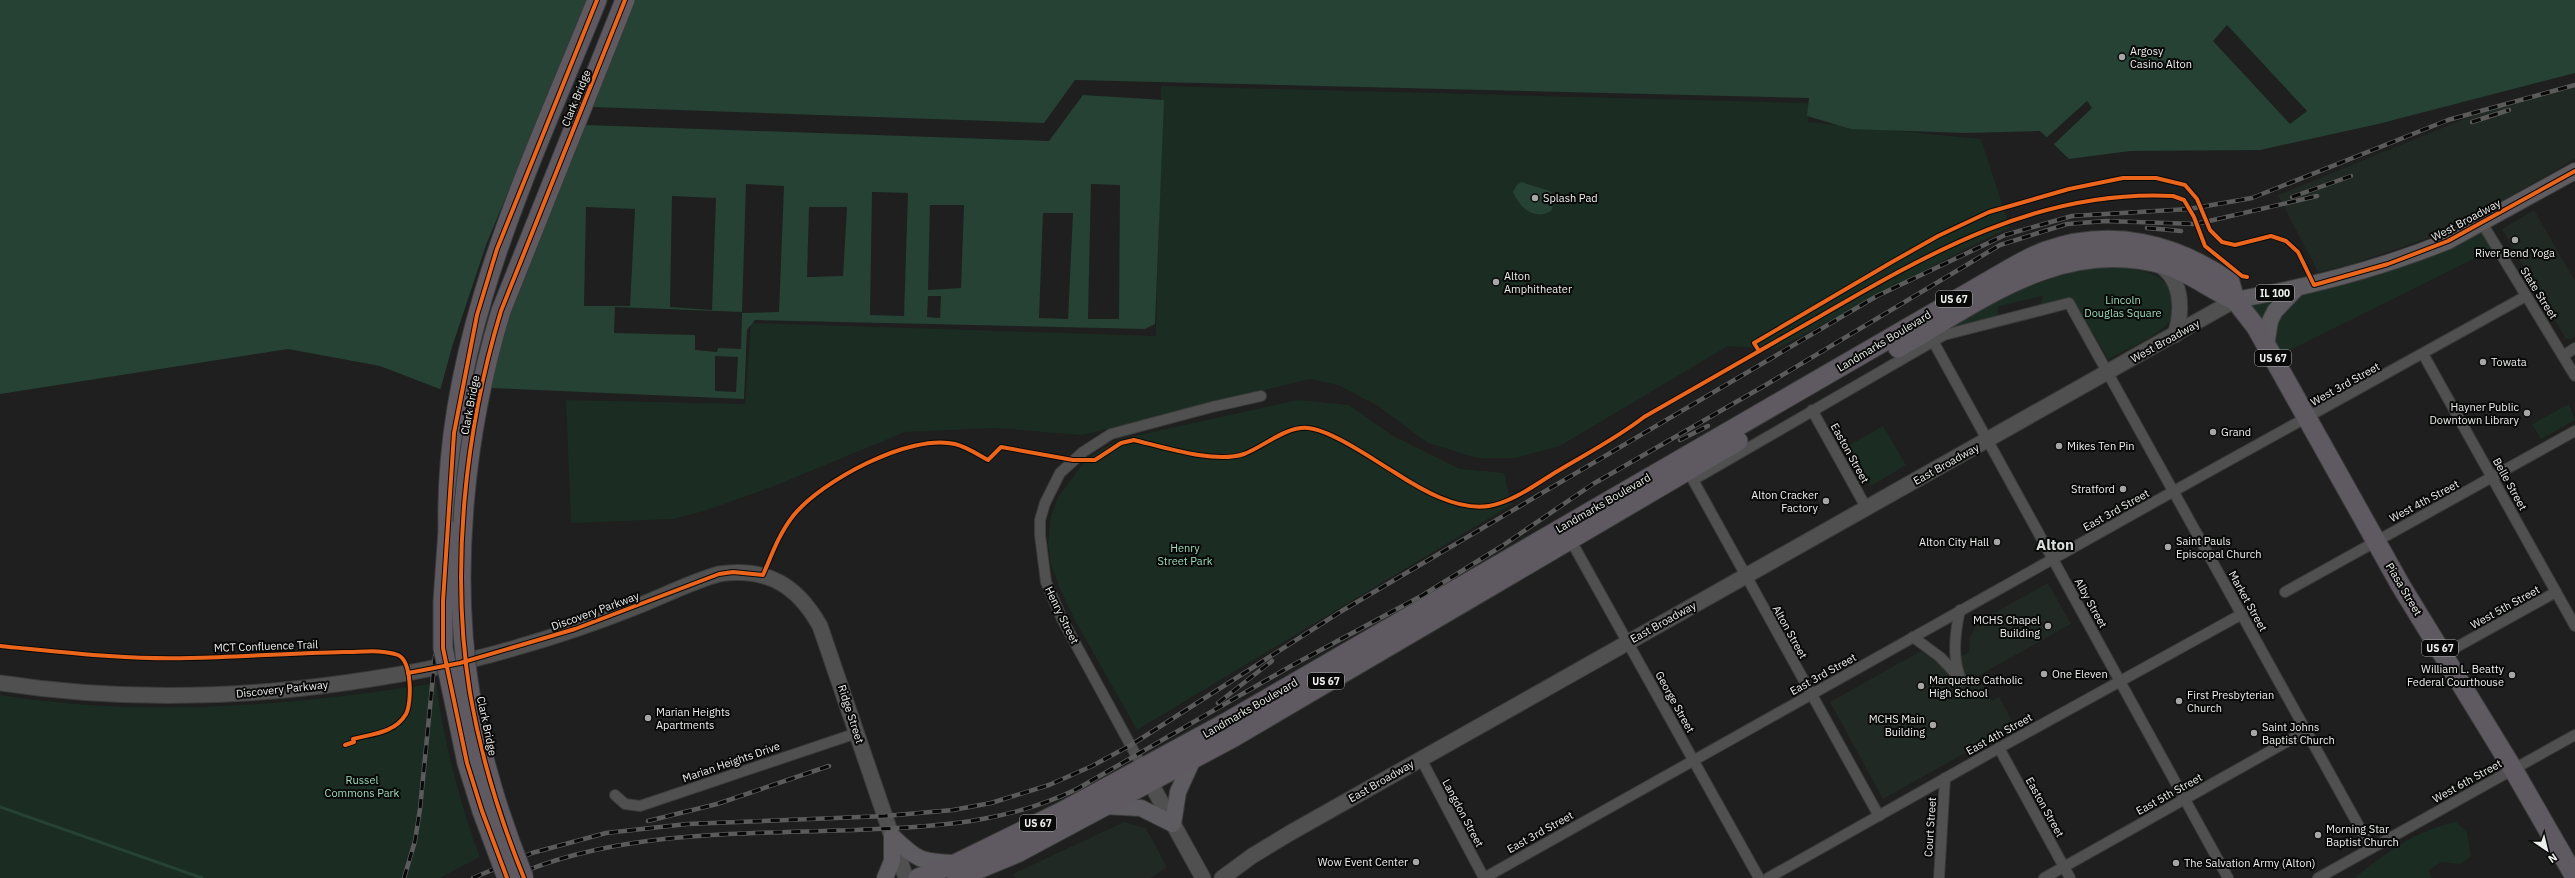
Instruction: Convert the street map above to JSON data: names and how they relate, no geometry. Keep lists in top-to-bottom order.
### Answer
{
  "streets": {
    "highway": [
      "Clark Bridge",
      "US 67",
      "Landmarks Boulevard",
      "Piasa Street"
    ],
    "main road": ["West Broadway", "IL 100"],
    "street": [
      "State Street",
      "West 3rd Street",
      "Easton Street",
      "East Broadway",
      "Belle Street",
      "West 4th Street",
      "East 3rd Street",
      "Market Street",
      "Alby Street",
      "West 5th Street",
      "Discovery Parkway",
      "Henry Street",
      "Alton Street",
      "George Street",
      "Ridge Street",
      "East 4th Street",
      "Marian Heights Drive",
      "West 6th Street",
      "East 5th Street",
      "Langdon Street",
      "Court Street"
    ],
    "cycle path": ["MCT Confluence Trail"]
  },
  "crossings": [
    ["West Broadway", "State Street"],
    ["West Broadway", "Landmarks Boulevard"],
    ["West Broadway", "East Broadway"],
    ["West Broadway", "Piasa Street"],
    ["West Broadway", "Market Street"],
    ["State Street", "West 3rd Street"],
    ["Landmarks Boulevard", "Piasa Street"],
    ["Landmarks Boulevard", "Henry Street"],
    ["Landmarks Boulevard", "George Street"],
    ["West 3rd Street", "Belle Street"],
    ["West 3rd Street", "East 3rd Street"],
    ["West 3rd Street", "Piasa Street"],
    ["West 3rd Street", "Market Street"],
    ["Easton Street", "East Broadway"],
    ["Easton Street", "Alton Street"],
    ["Easton Street", "East 4th Street"],
    ["Easton Street", "East 5th Street"],
    ["East Broadway", "Market Street"],
    ["East Broadway", "Alby Street"],
    ["East Broadway", "Alton Street"],
    ["East Broadway", "George Street"],
    ["East Broadway", "Langdon Street"],
    ["Belle Street", "West 4th Street"],
    ["Belle Street", "West 5th Street"],
    ["West 4th Street", "Piasa Street"],
    ["East 3rd Street", "Market Street"],
    ["East 3rd Street", "Alby Street"],
    ["East 3rd Street", "Alton Street"],
    ["East 3rd Street", "George Street"],
    ["East 3rd Street", "Langdon Street"],
    ["Piasa Street", "West 5th Street"],
    ["Piasa Street", "West 6th Street"],
    ["Market Street", "Alby Street"],
    ["Market Street", "East 4th Street"],
    ["Market Street", "West 6th Street"],
    ["Market Street", "East 5th Street"],
    ["Alby Street", "East 4th Street"],
    ["Alby Street", "East 5th Street"],
    ["Discovery Parkway", "Ridge Street"],
    ["Alton Street", "East 4th Street"],
    ["Ridge Street", "Marian Heights Drive"],
    ["East 4th Street", "Court Street"]
  ],
  "districts": ["Alton"],
  "parks": ["Lincoln Douglas Square", "Henry Street Park", "Russel Commons Park"],
  "places": [
    "Argosy Casino Alton",
    "Splash Pad",
    "River Bend Yoga",
    "Alton Amphitheater",
    "Towata",
    "Hayner Public Downtown Library",
    "Grand",
    "Mikes Ten Pin",
    "Stratford",
    "Alton Cracker Factory",
    "Alton City Hall",
    "Saint Pauls Episcopal Church",
    "MCHS Chapel Building",
    "One Eleven",
    "William L. Beatty Federal Courthouse",
    "Marquette Catholic High School",
    "First Presbyterian Church",
    "Marian Heights Apartments",
    "MCHS Main Building",
    "Saint Johns Baptist Church",
    "Morning Star Baptist Church",
    "Wow Event Center",
    "The Salvation Army (Alton)"
  ],
  "north": "bottom right"
}
